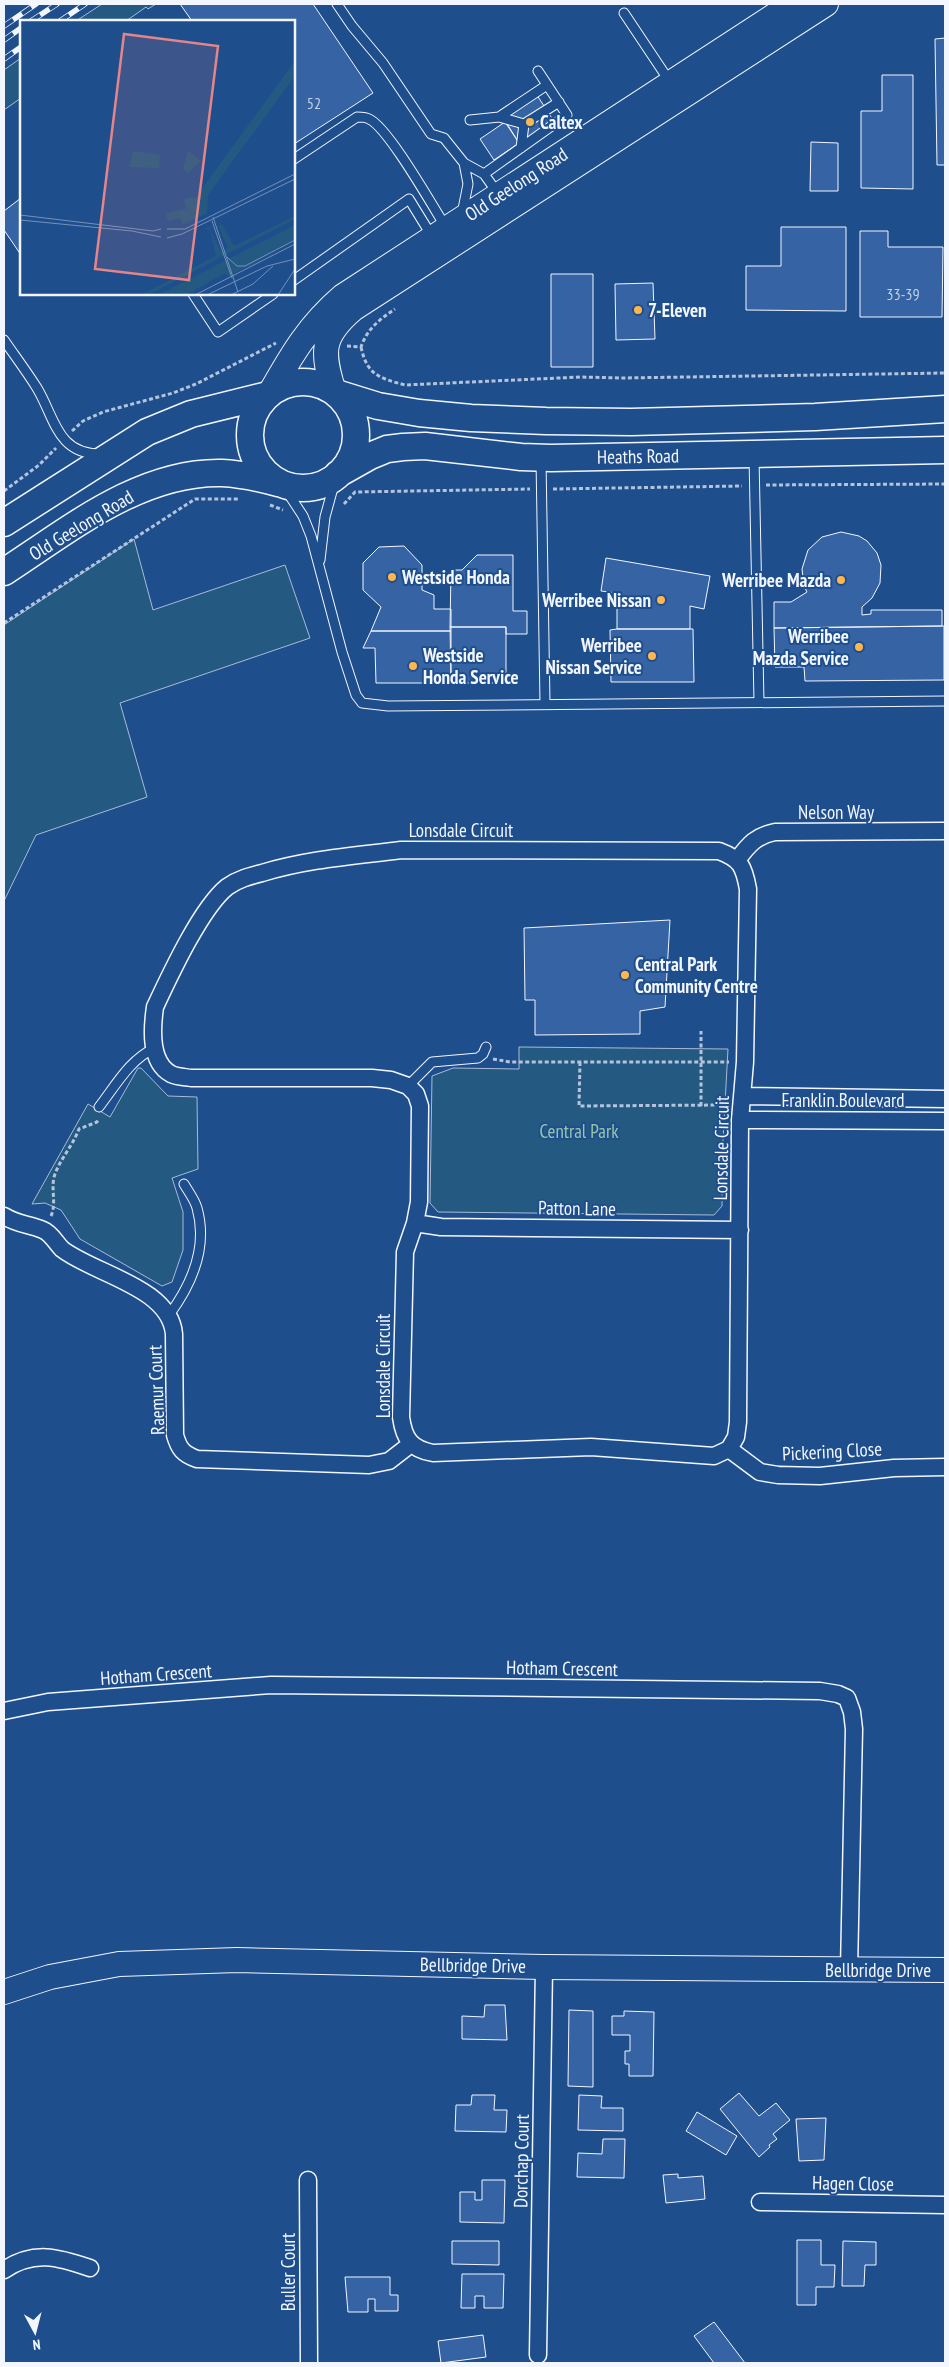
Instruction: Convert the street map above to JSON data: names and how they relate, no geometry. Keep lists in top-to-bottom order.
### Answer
{
  "streets": {
    "main road": ["Old Geelong Road", "Heaths Road"],
    "street": [
      "Nelson Way",
      "Lonsdale Circuit",
      "Franklin Boulevard",
      "Patton Lane",
      "Raemur Court",
      "Pickering Close",
      "Hotham Crescent",
      "Bellbridge Drive",
      "Dorchap Court",
      "Hagen Close",
      "Buller Court"
    ]
  },
  "crossings": [
    ["Old Geelong Road", "Heaths Road"],
    ["Nelson Way", "Lonsdale Circuit"],
    ["Lonsdale Circuit", "Franklin Boulevard"],
    ["Lonsdale Circuit", "Patton Lane"],
    ["Lonsdale Circuit", "Raemur Court"],
    ["Lonsdale Circuit", "Pickering Close"],
    ["Hotham Crescent", "Bellbridge Drive"],
    ["Bellbridge Drive", "Dorchap Court"]
  ],
  "parks": ["Central Park"],
  "places": [
    "Caltex",
    "7-Eleven",
    "Westside Honda",
    "Werribee Mazda",
    "Werribee Nissan",
    "Werribee Mazda Service",
    "Werribee Nissan Service",
    "Westside Honda Service",
    "Central Park Community Centre"
  ],
  "house_numbers": ["52", "33-39"],
  "north": "bottom"
}
